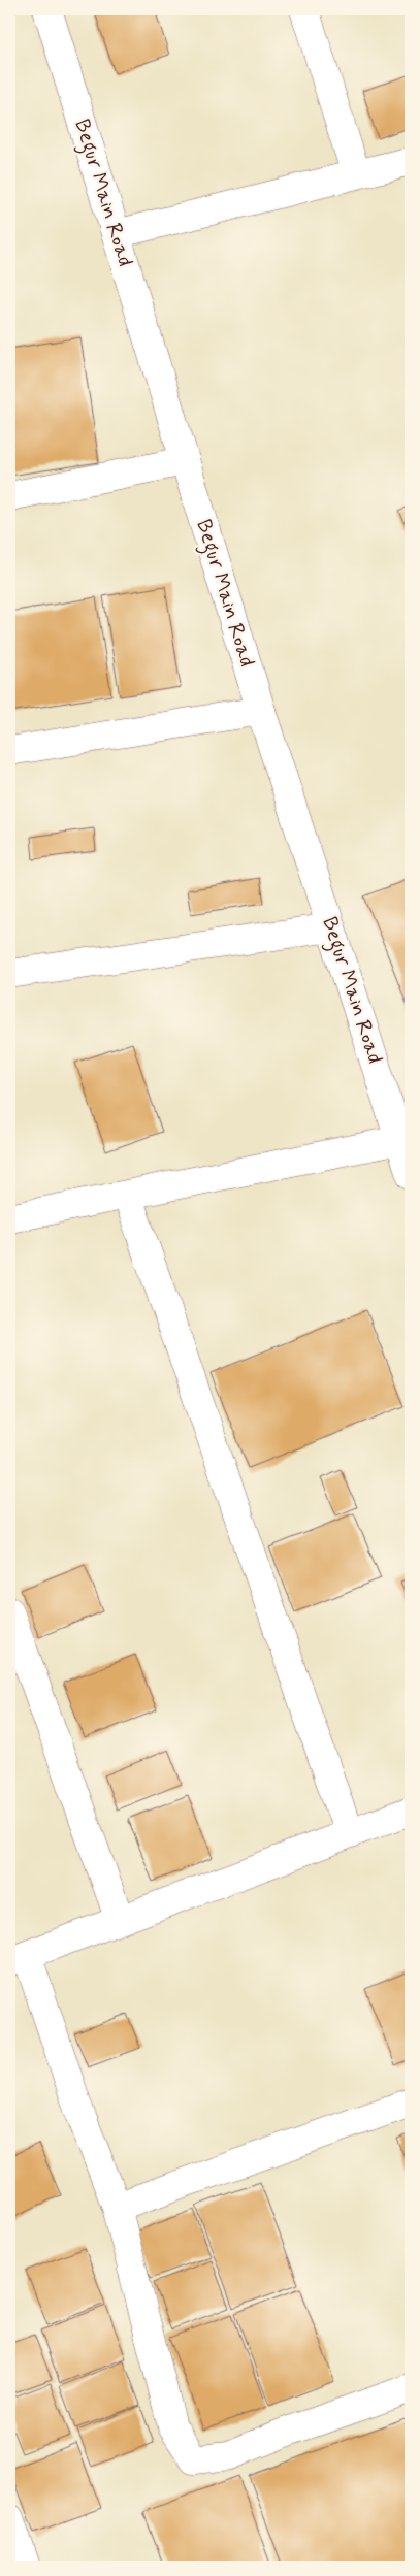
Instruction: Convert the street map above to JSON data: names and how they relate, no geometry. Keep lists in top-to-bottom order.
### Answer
{
  "streets": {
    "street": ["Begur Main Road"]
  }
}
